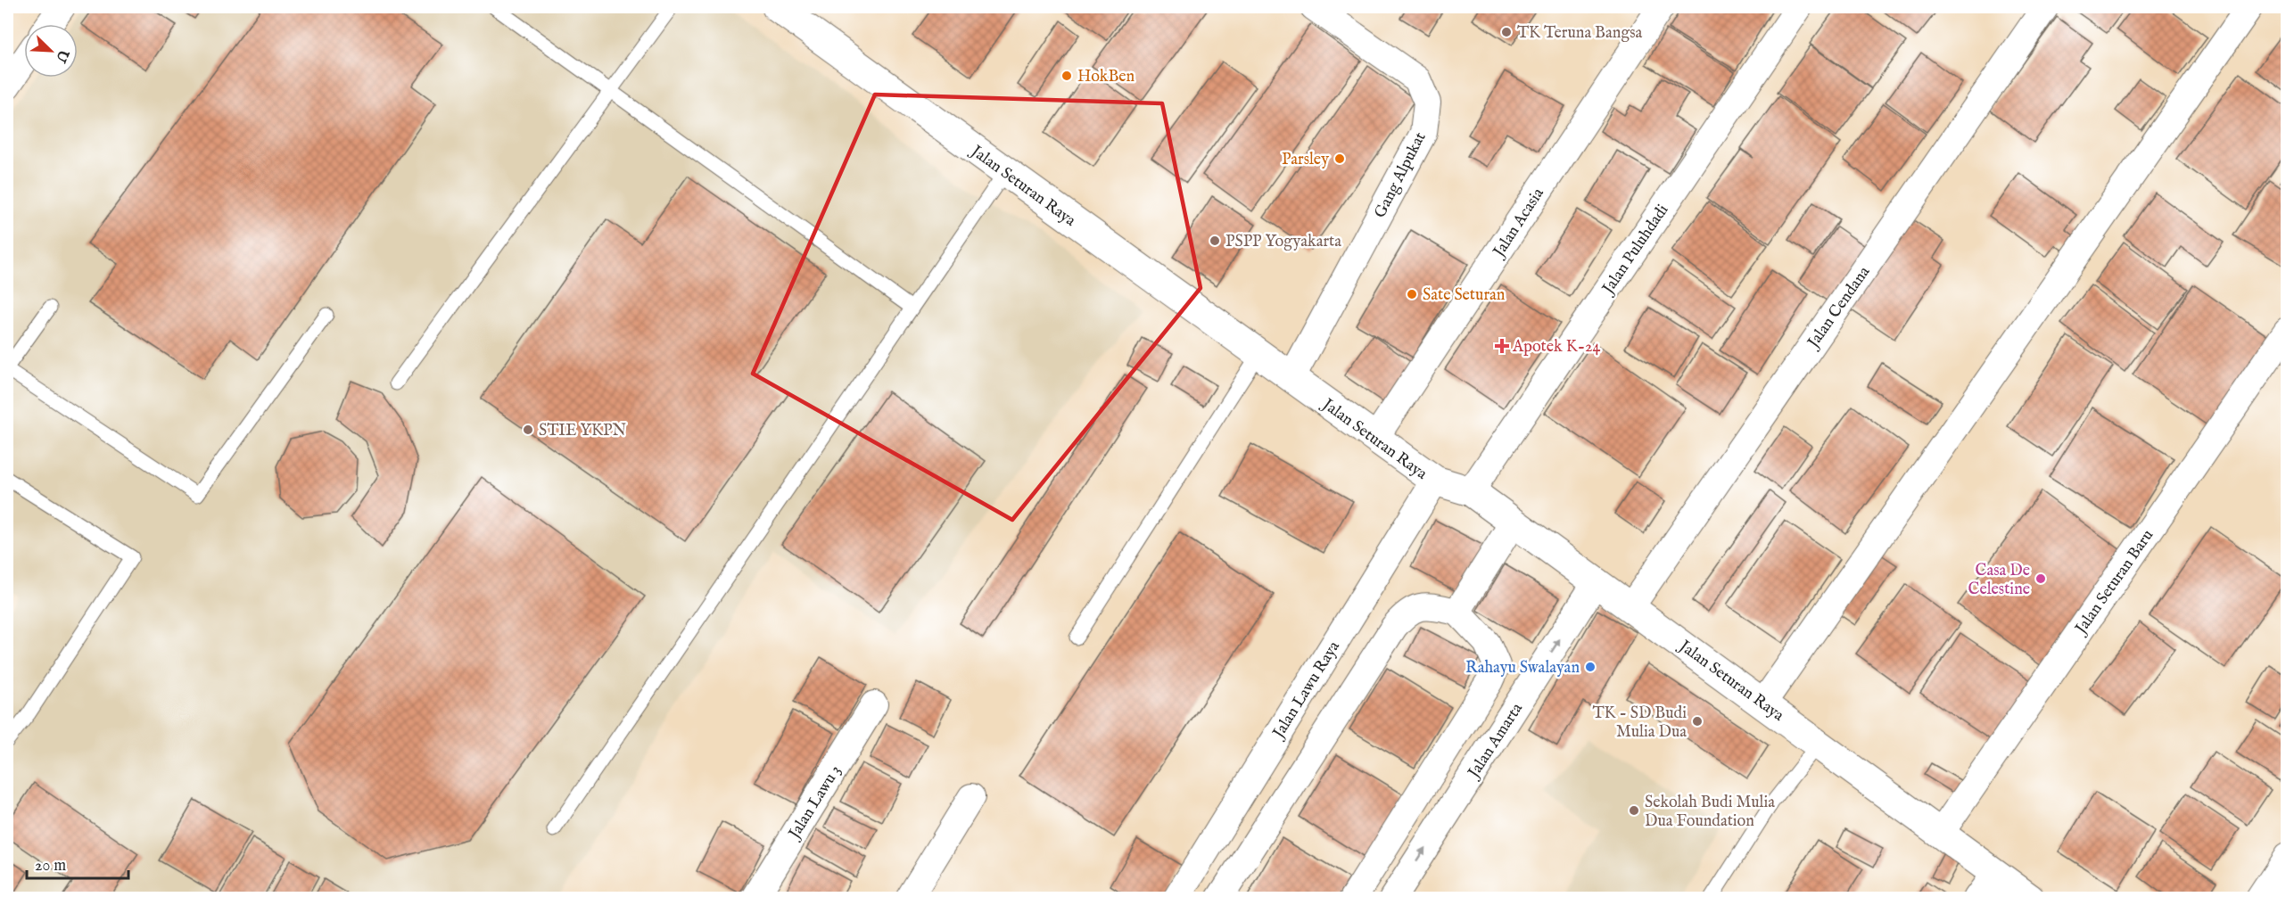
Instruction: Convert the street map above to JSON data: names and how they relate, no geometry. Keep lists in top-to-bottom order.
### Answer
{
  "streets": {
    "main road": ["Jalan Seturan Raya"],
    "street": [
      "Gang Alpukat",
      "Jalan Acasia",
      "Jalan Puluhdadi",
      "Jalan Cendana",
      "Jalan Seturan Baru",
      "Jalan Lawu Raya",
      "Jalan Amarta",
      "Jalan Lawu 3"
    ]
  },
  "crossings": [
    ["Gang Alpukat", "Jalan Seturan Raya"],
    ["Jalan Seturan Raya", "Jalan Acasia"],
    ["Jalan Seturan Raya", "Jalan Puluhdadi"],
    ["Jalan Seturan Raya", "Jalan Cendana"],
    ["Jalan Seturan Raya", "Jalan Seturan Baru"],
    ["Jalan Seturan Raya", "Jalan Lawu Raya"],
    ["Jalan Seturan Raya", "Jalan Amarta"]
  ],
  "places": {
    "other": [
      "TK Teruna Bangsa",
      "HokBen",
      "Parsley",
      "PSPP Yogyakarta",
      "Sate Seturan",
      "STIE YKPN",
      "Casa De Celestine",
      "Rahayu Swalayan",
      "TK - SD Budi Mulia Dua",
      "Sekolah Budi Mulia Dua Foundation"
    ],
    "health": ["Apotek K-24"]
  },
  "scale_bar": "20 m",
  "north": "bottom right"
}
